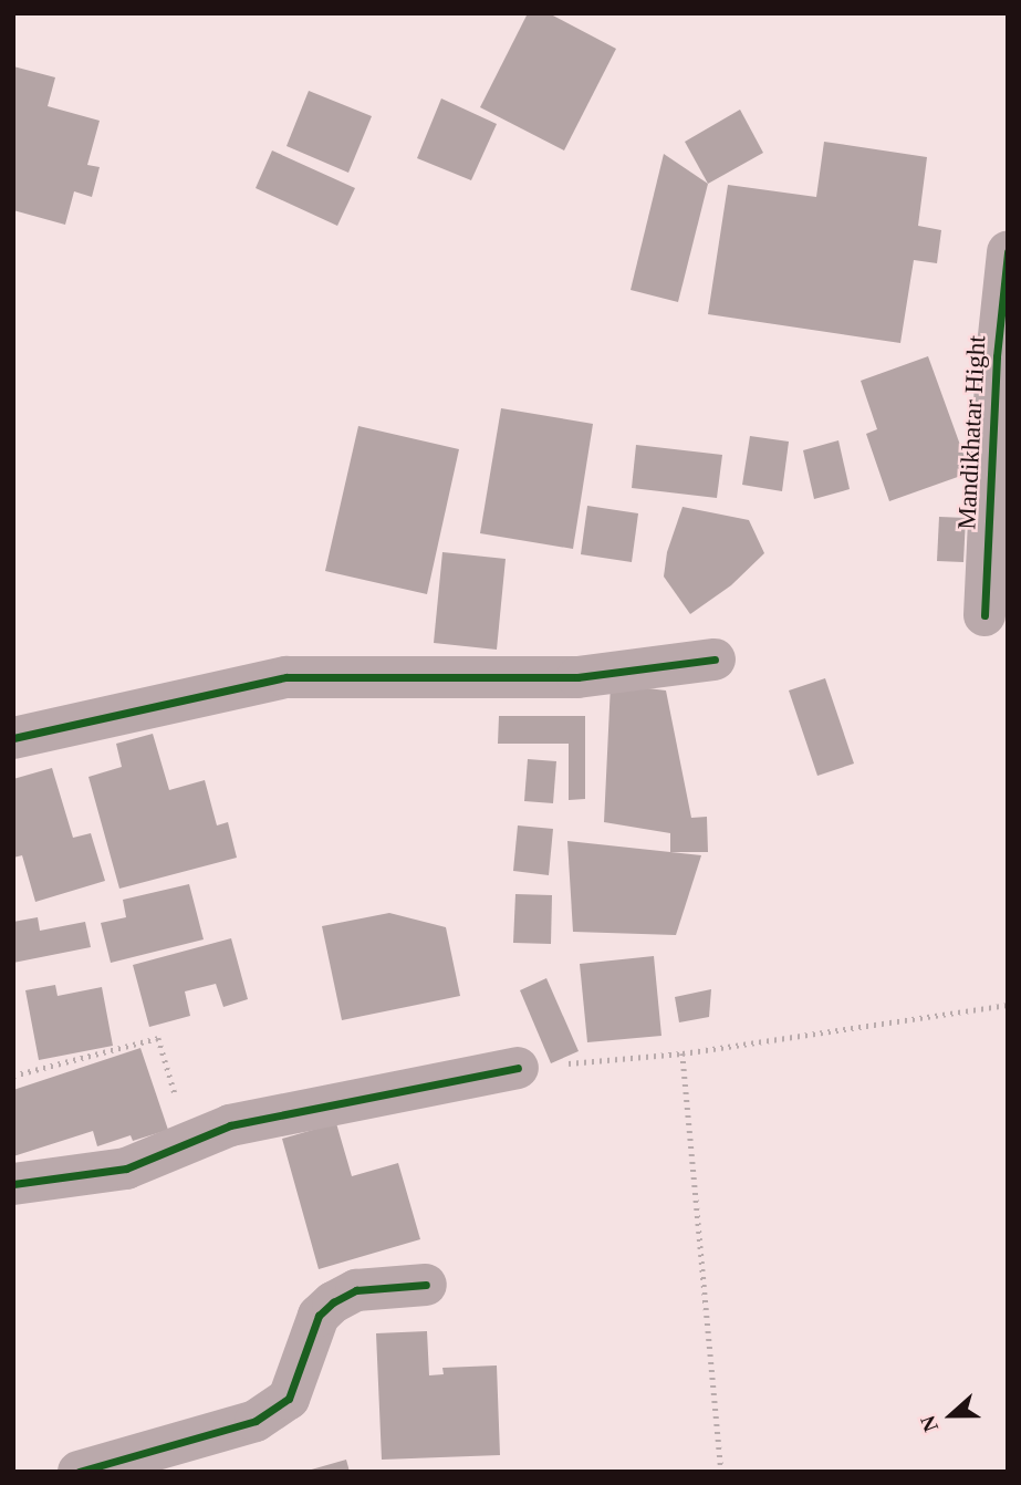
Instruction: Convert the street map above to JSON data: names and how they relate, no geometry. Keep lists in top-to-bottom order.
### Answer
{
  "streets": {
    "street": ["Mandikhatar Hight"]
  },
  "north": "left"
}
